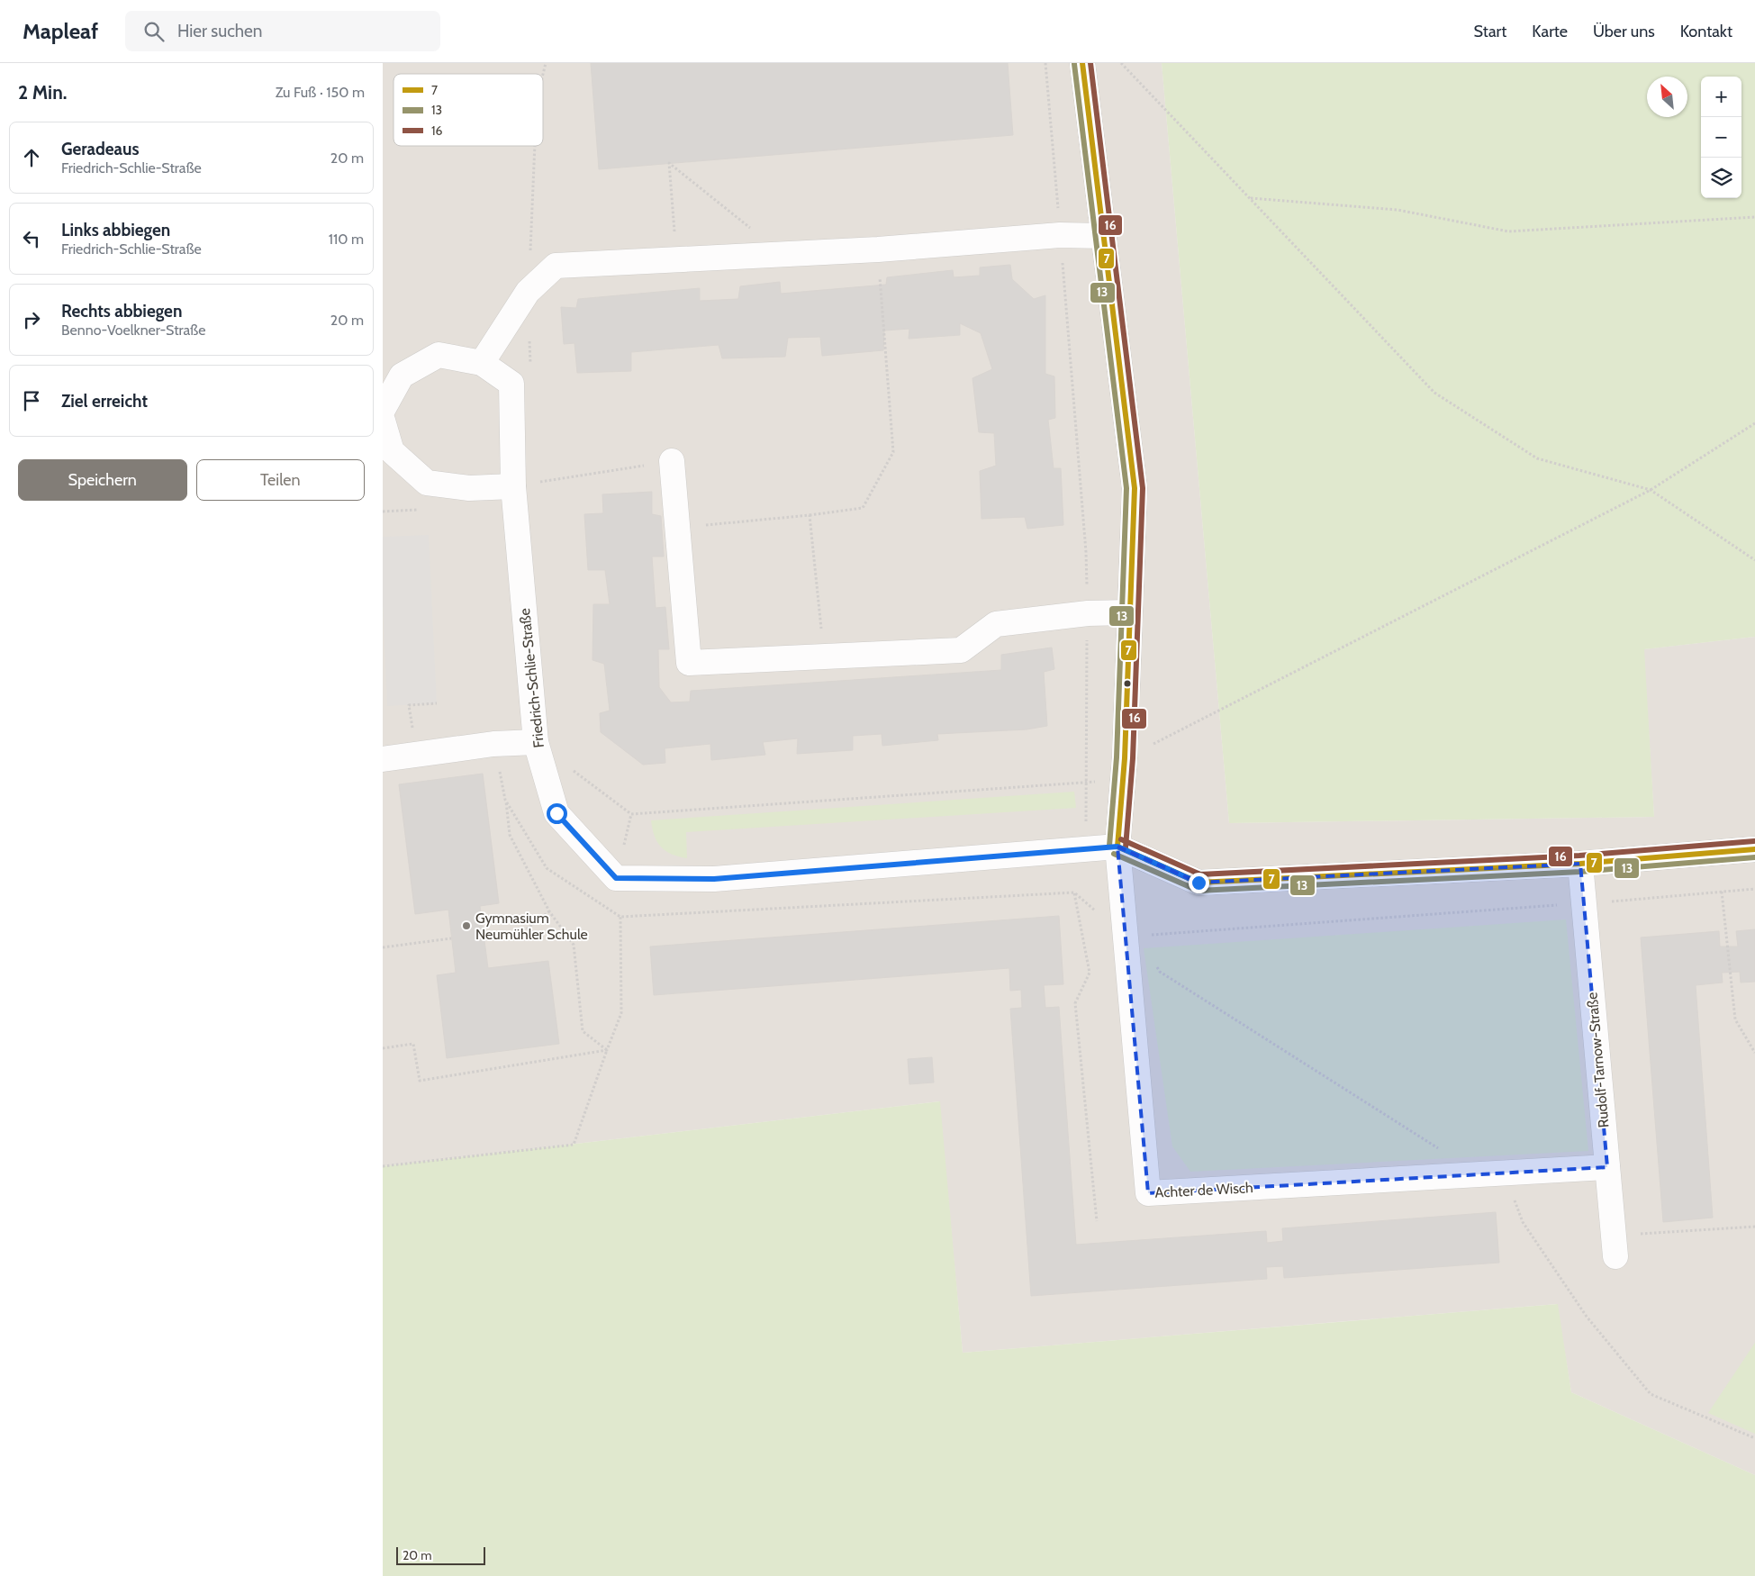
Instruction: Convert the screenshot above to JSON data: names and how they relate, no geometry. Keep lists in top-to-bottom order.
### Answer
{
  "streets": {
    "street": ["Friedrich-Schlie-Straße", "Rudolf-Tarnow-Straße", "Achter de Wisch"]
  },
  "crossings": [
    ["Rudolf-Tarnow-Straße", "Achter de Wisch"]
  ],
  "places": ["Gymnasium Neumühler Schule"],
  "lines": ["transit line 7", "transit line 16", "transit line 13"],
  "legend": ["7", "13", "16"],
  "scale_bar": "20 m",
  "north": "top left",
  "page": {
    "header": "Mapleaf",
    "search": "Hier suchen",
    "nav": [
      "Start",
      "Karte",
      "Über uns",
      "Kontakt"
    ],
    "heading": ["2 Min.", "Zu Fuß · 150 m"],
    "map_buttons": ["+", "−"],
    "list": [
      ["Geradeaus", "Friedrich-Schlie-Straße", "20 m"],
      ["Links abbiegen", "Friedrich-Schlie-Straße", "110 m"],
      ["Rechts abbiegen", "Benno-Voelkner-Straße", "20 m"],
      "Ziel erreicht"
    ],
    "buttons": ["Speichern", "Teilen"],
    "scale": "20 m"
  }
}
